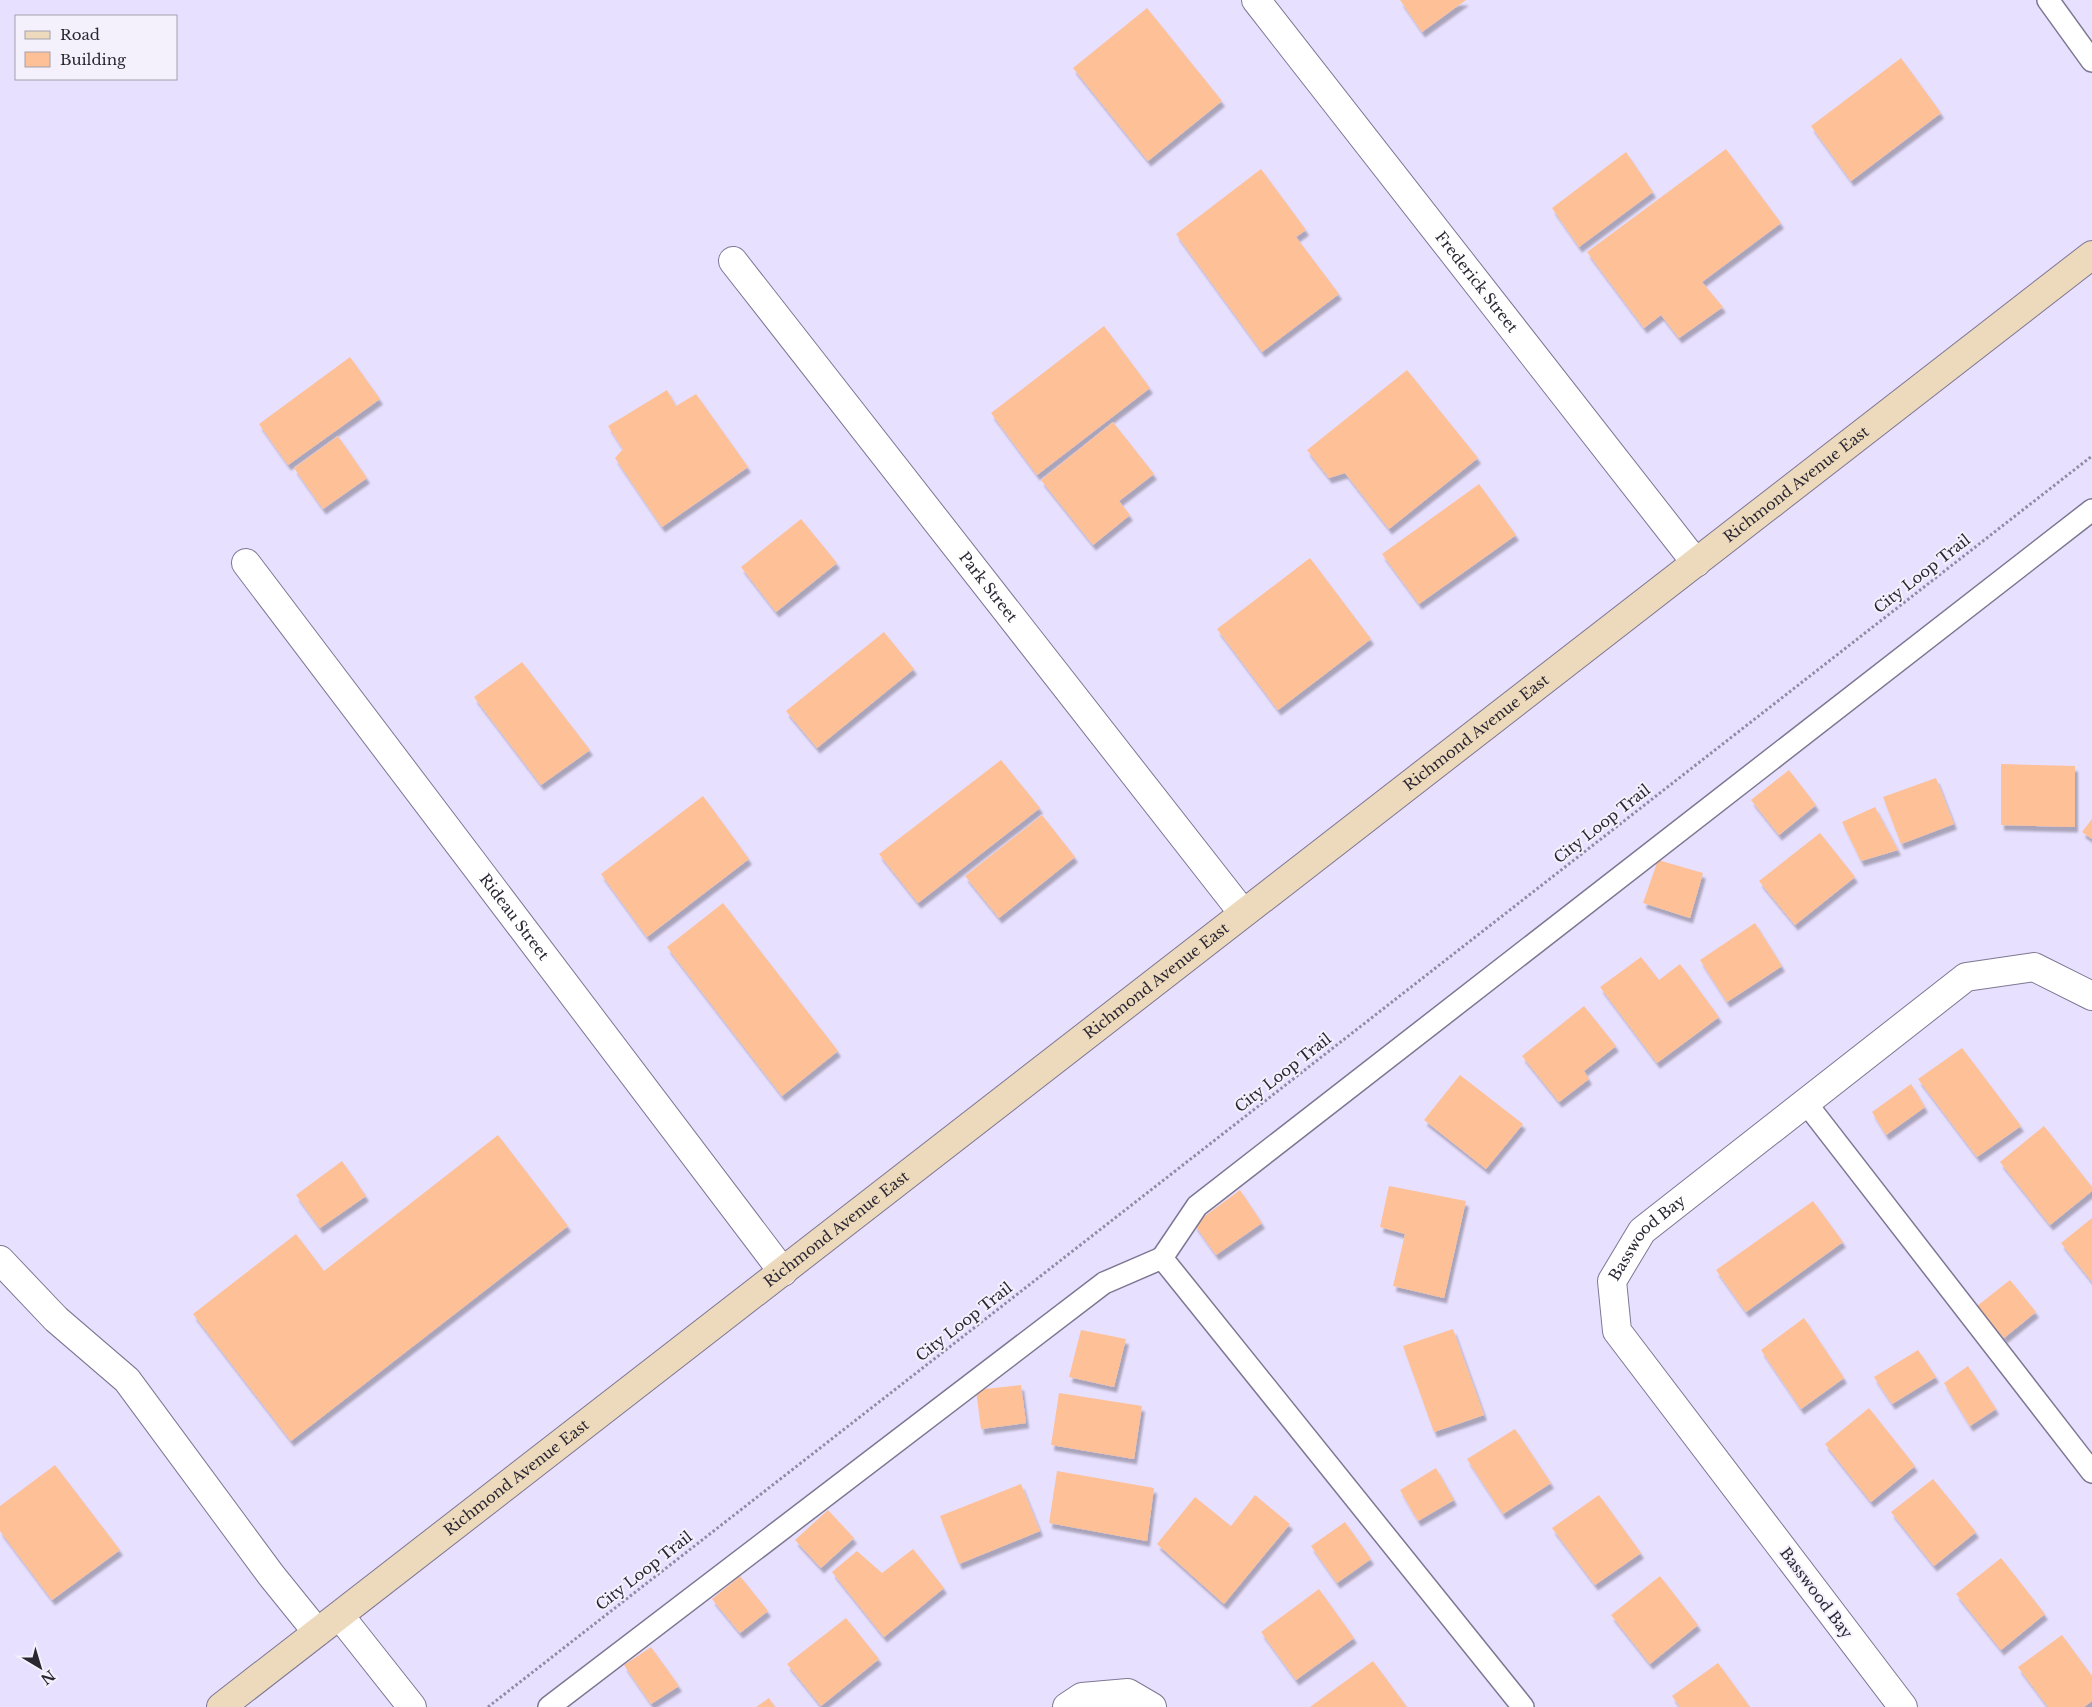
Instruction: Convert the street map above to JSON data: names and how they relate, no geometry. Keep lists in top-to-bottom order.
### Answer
{
  "streets": {
    "main road": ["Richmond Avenue East"],
    "street": [
      "Frederick Street",
      "Park Street",
      "Rideau Street",
      "Basswood Bay"
    ],
    "path": ["City Loop Trail"]
  },
  "crossings": [
    ["Frederick Street", "Richmond Avenue East"],
    ["Richmond Avenue East", "Park Street"],
    ["Richmond Avenue East", "Rideau Street"]
  ],
  "legend": ["Road", "Building"],
  "north": "bottom right"
}
